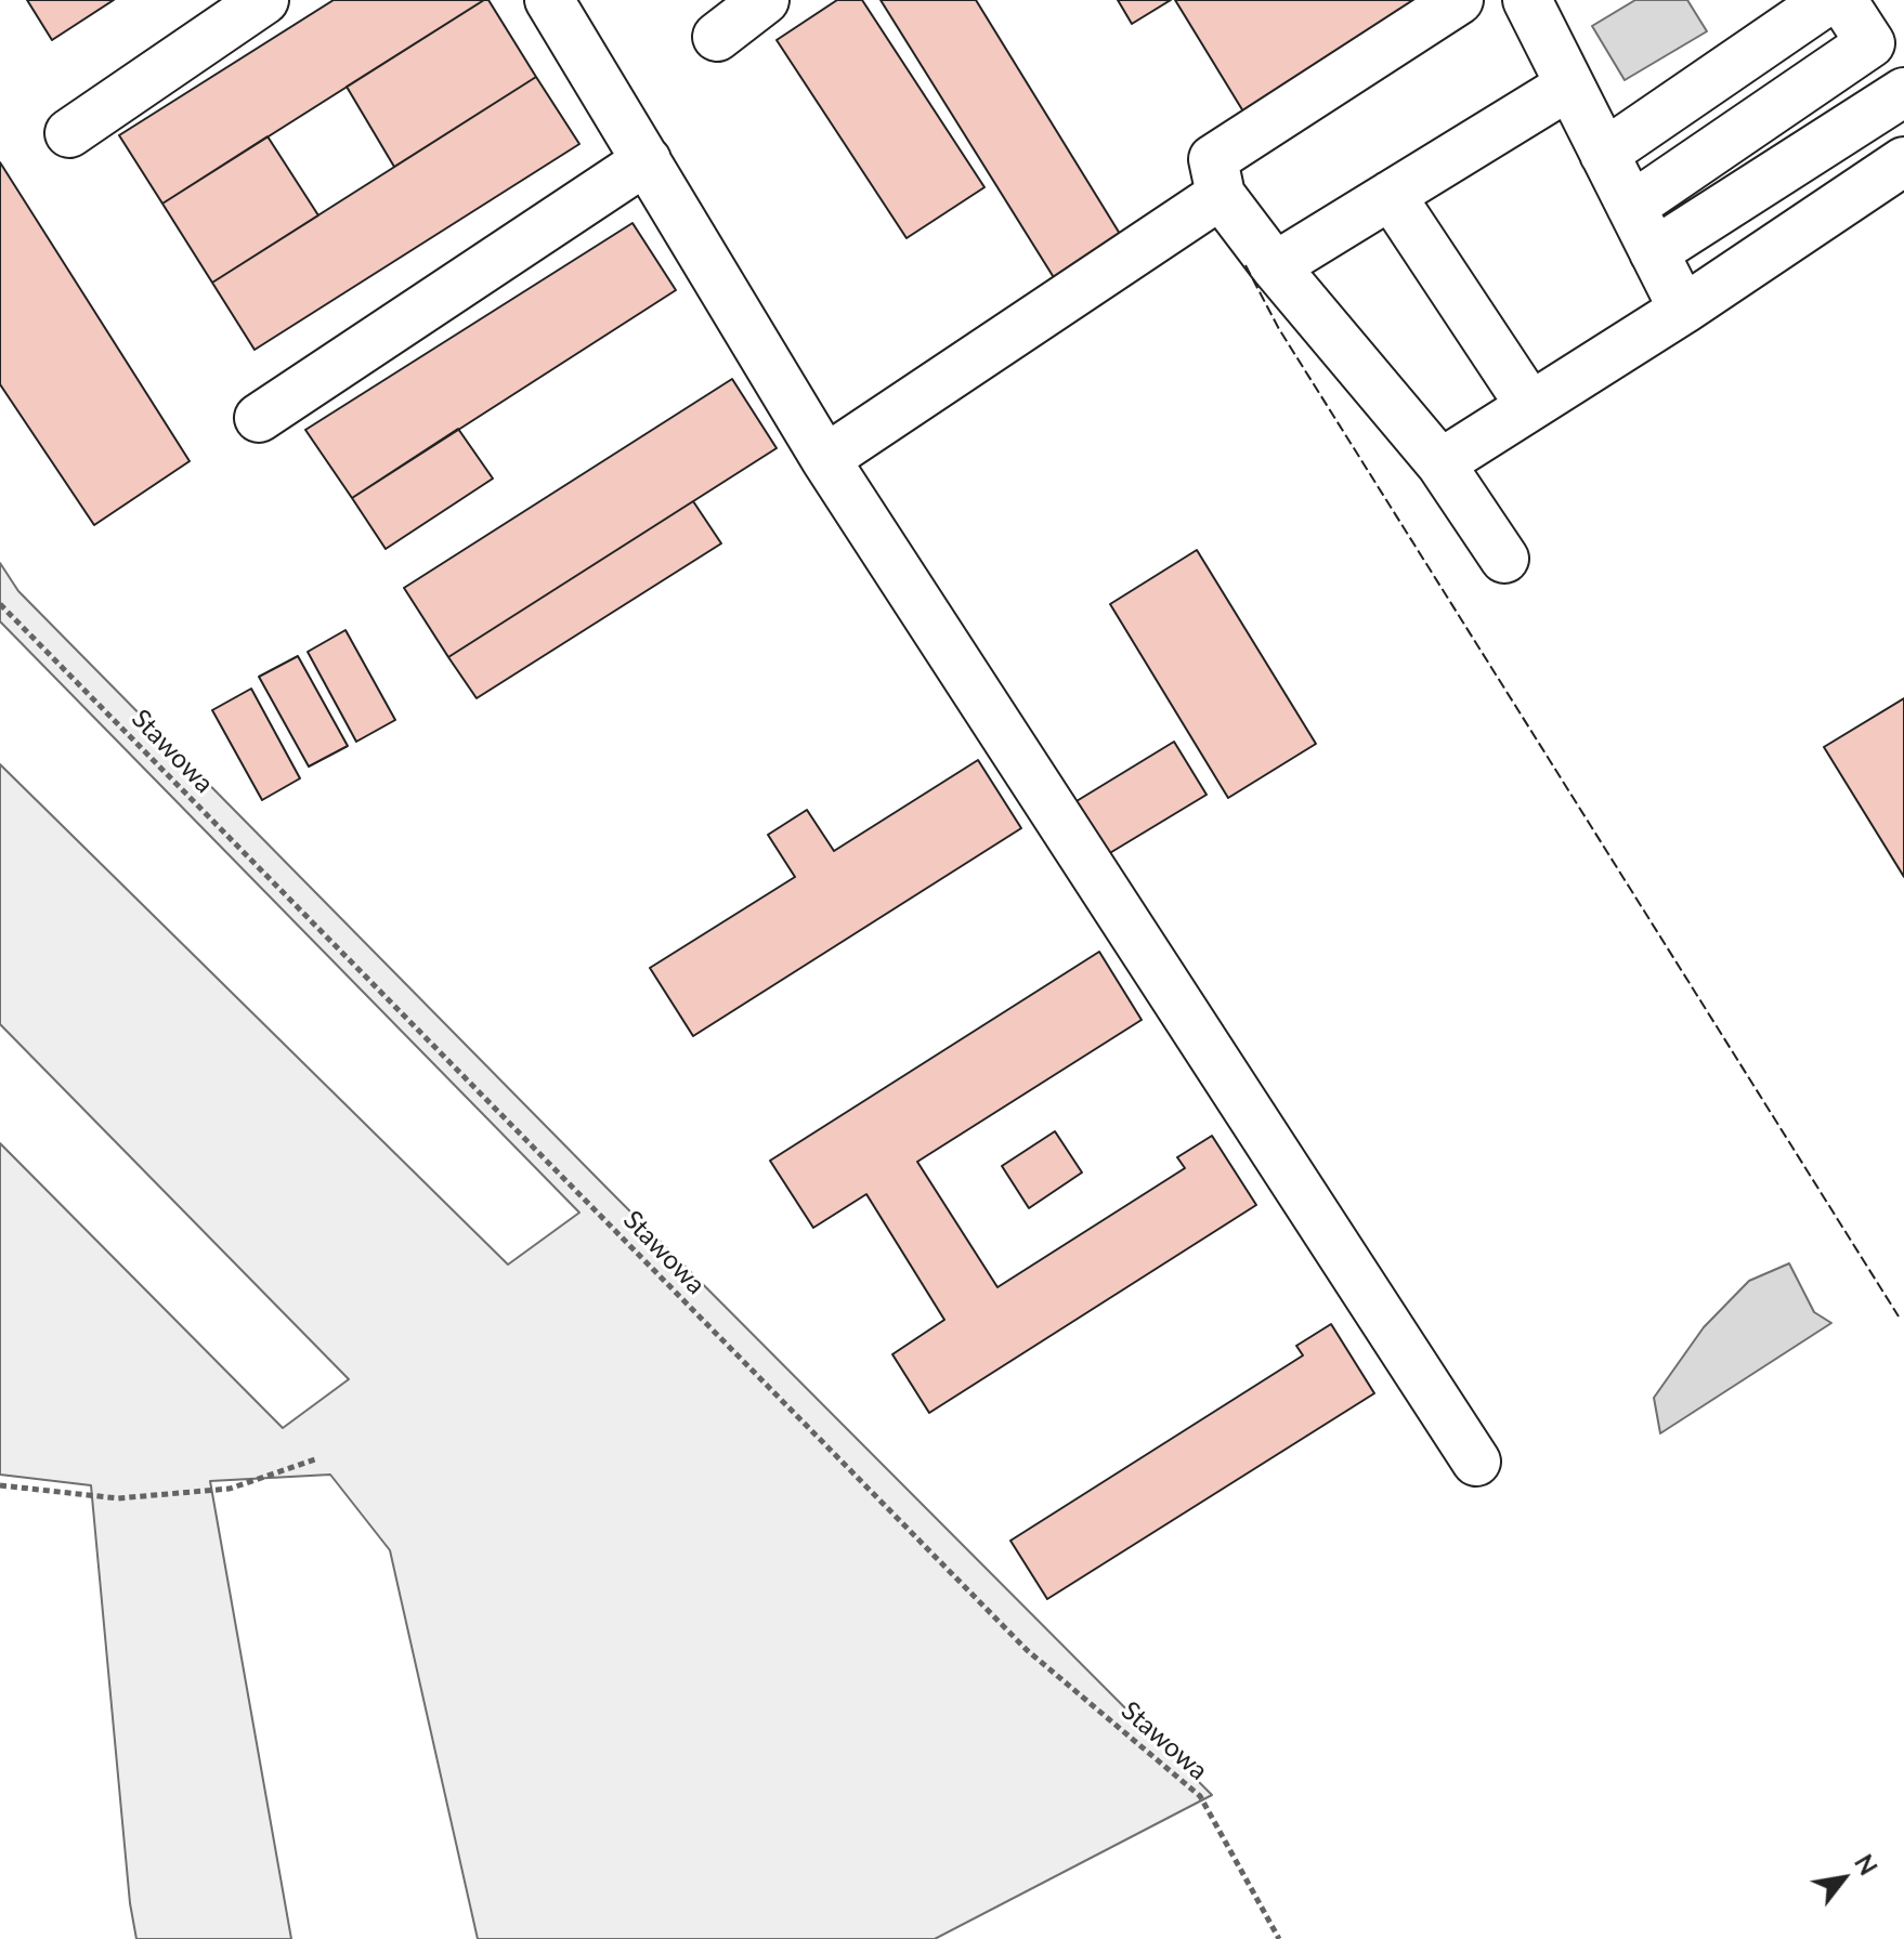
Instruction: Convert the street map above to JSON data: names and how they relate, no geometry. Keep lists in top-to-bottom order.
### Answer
{
  "streets": {
    "path": ["Stawowa"]
  },
  "north": "top right"
}
